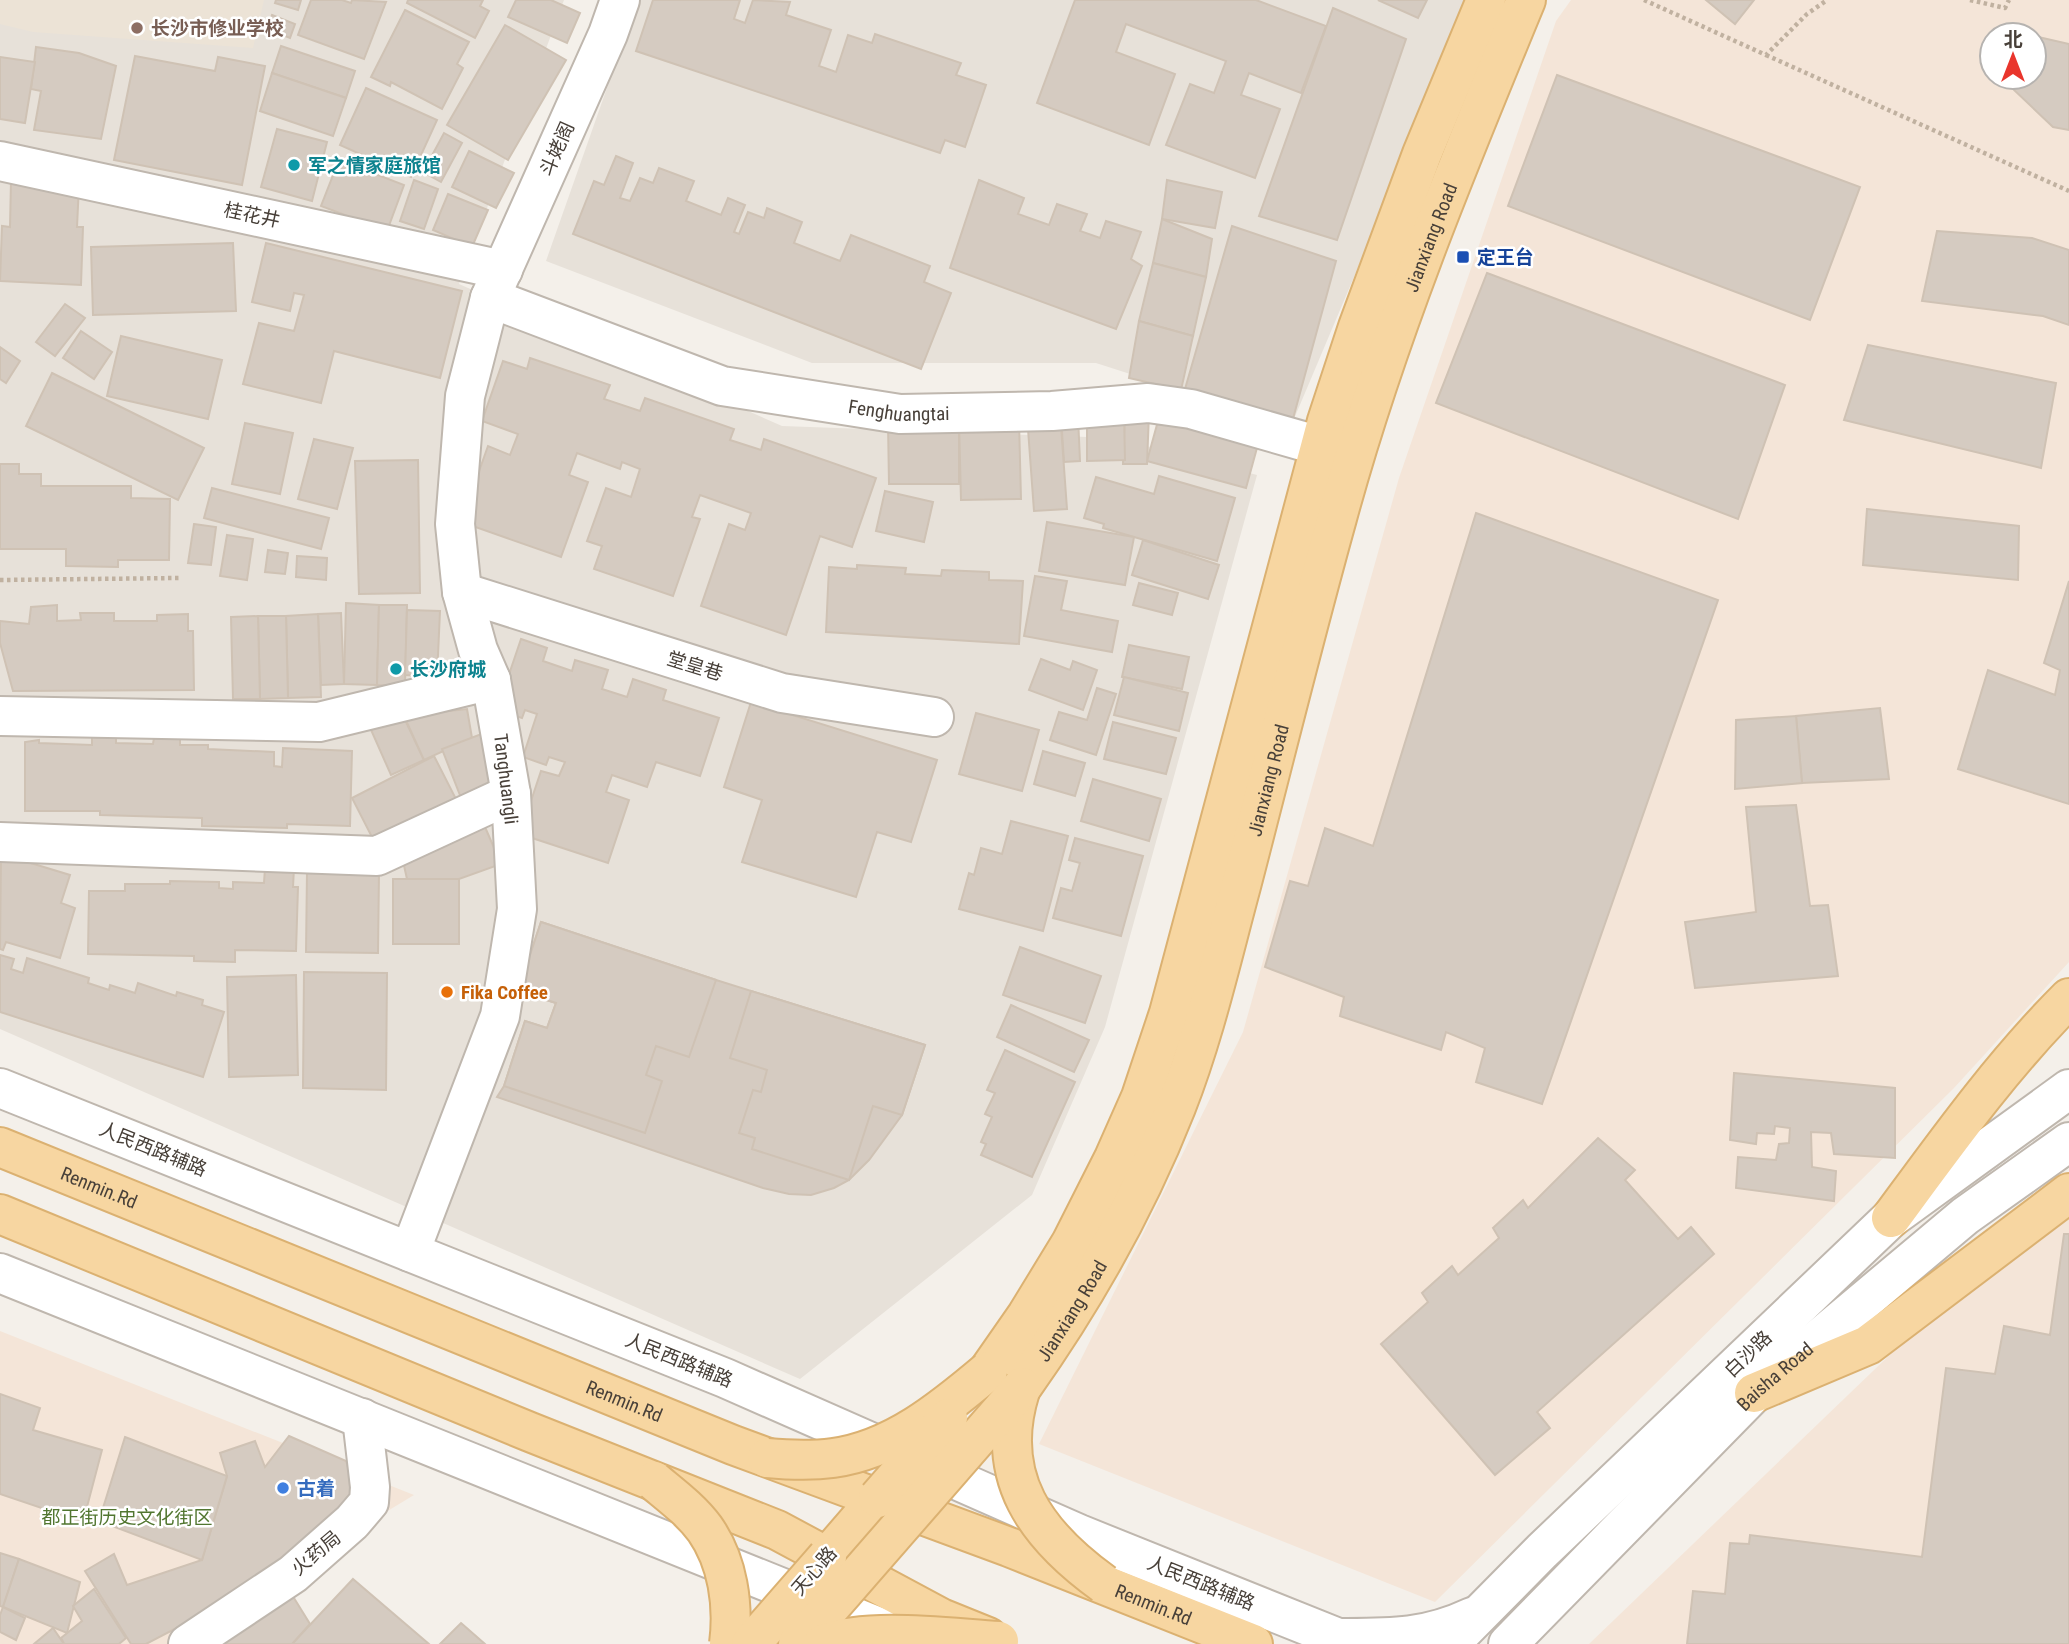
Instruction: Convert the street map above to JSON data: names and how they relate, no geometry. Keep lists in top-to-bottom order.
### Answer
{
  "streets": {
    "main road": ["Jianxiang Road", "Renmin.Rd", "天心路"],
    "street": [
      "斗姥阁",
      "桂花井",
      "Fenghuangtai",
      "堂皇巷",
      "Tanghuangli",
      "人民西路辅路",
      "白沙路",
      "Baisha Road",
      "火药局"
    ]
  },
  "crossings": [
    ["斗姥阁", "桂花井"],
    ["斗姥阁", "Fenghuangtai"],
    ["斗姥阁", "Tanghuangli"],
    ["桂花井", "Fenghuangtai"],
    ["桂花井", "Tanghuangli"],
    ["Jianxiang Road", "Fenghuangtai"],
    ["Jianxiang Road", "Renmin.Rd"],
    ["Jianxiang Road", "天心路"],
    ["Fenghuangtai", "Tanghuangli"],
    ["堂皇巷", "Tanghuangli"],
    ["Tanghuangli", "人民西路辅路"],
    ["Renmin.Rd", "天心路"]
  ],
  "parks": ["都正街历史文化街区"],
  "places": {
    "other": [
      "长沙市修业学校",
      "军之情家庭旅馆",
      "长沙府城",
      "Fika Coffee",
      "古着"
    ],
    "transit": ["定王台"]
  },
  "north": "top"
}
